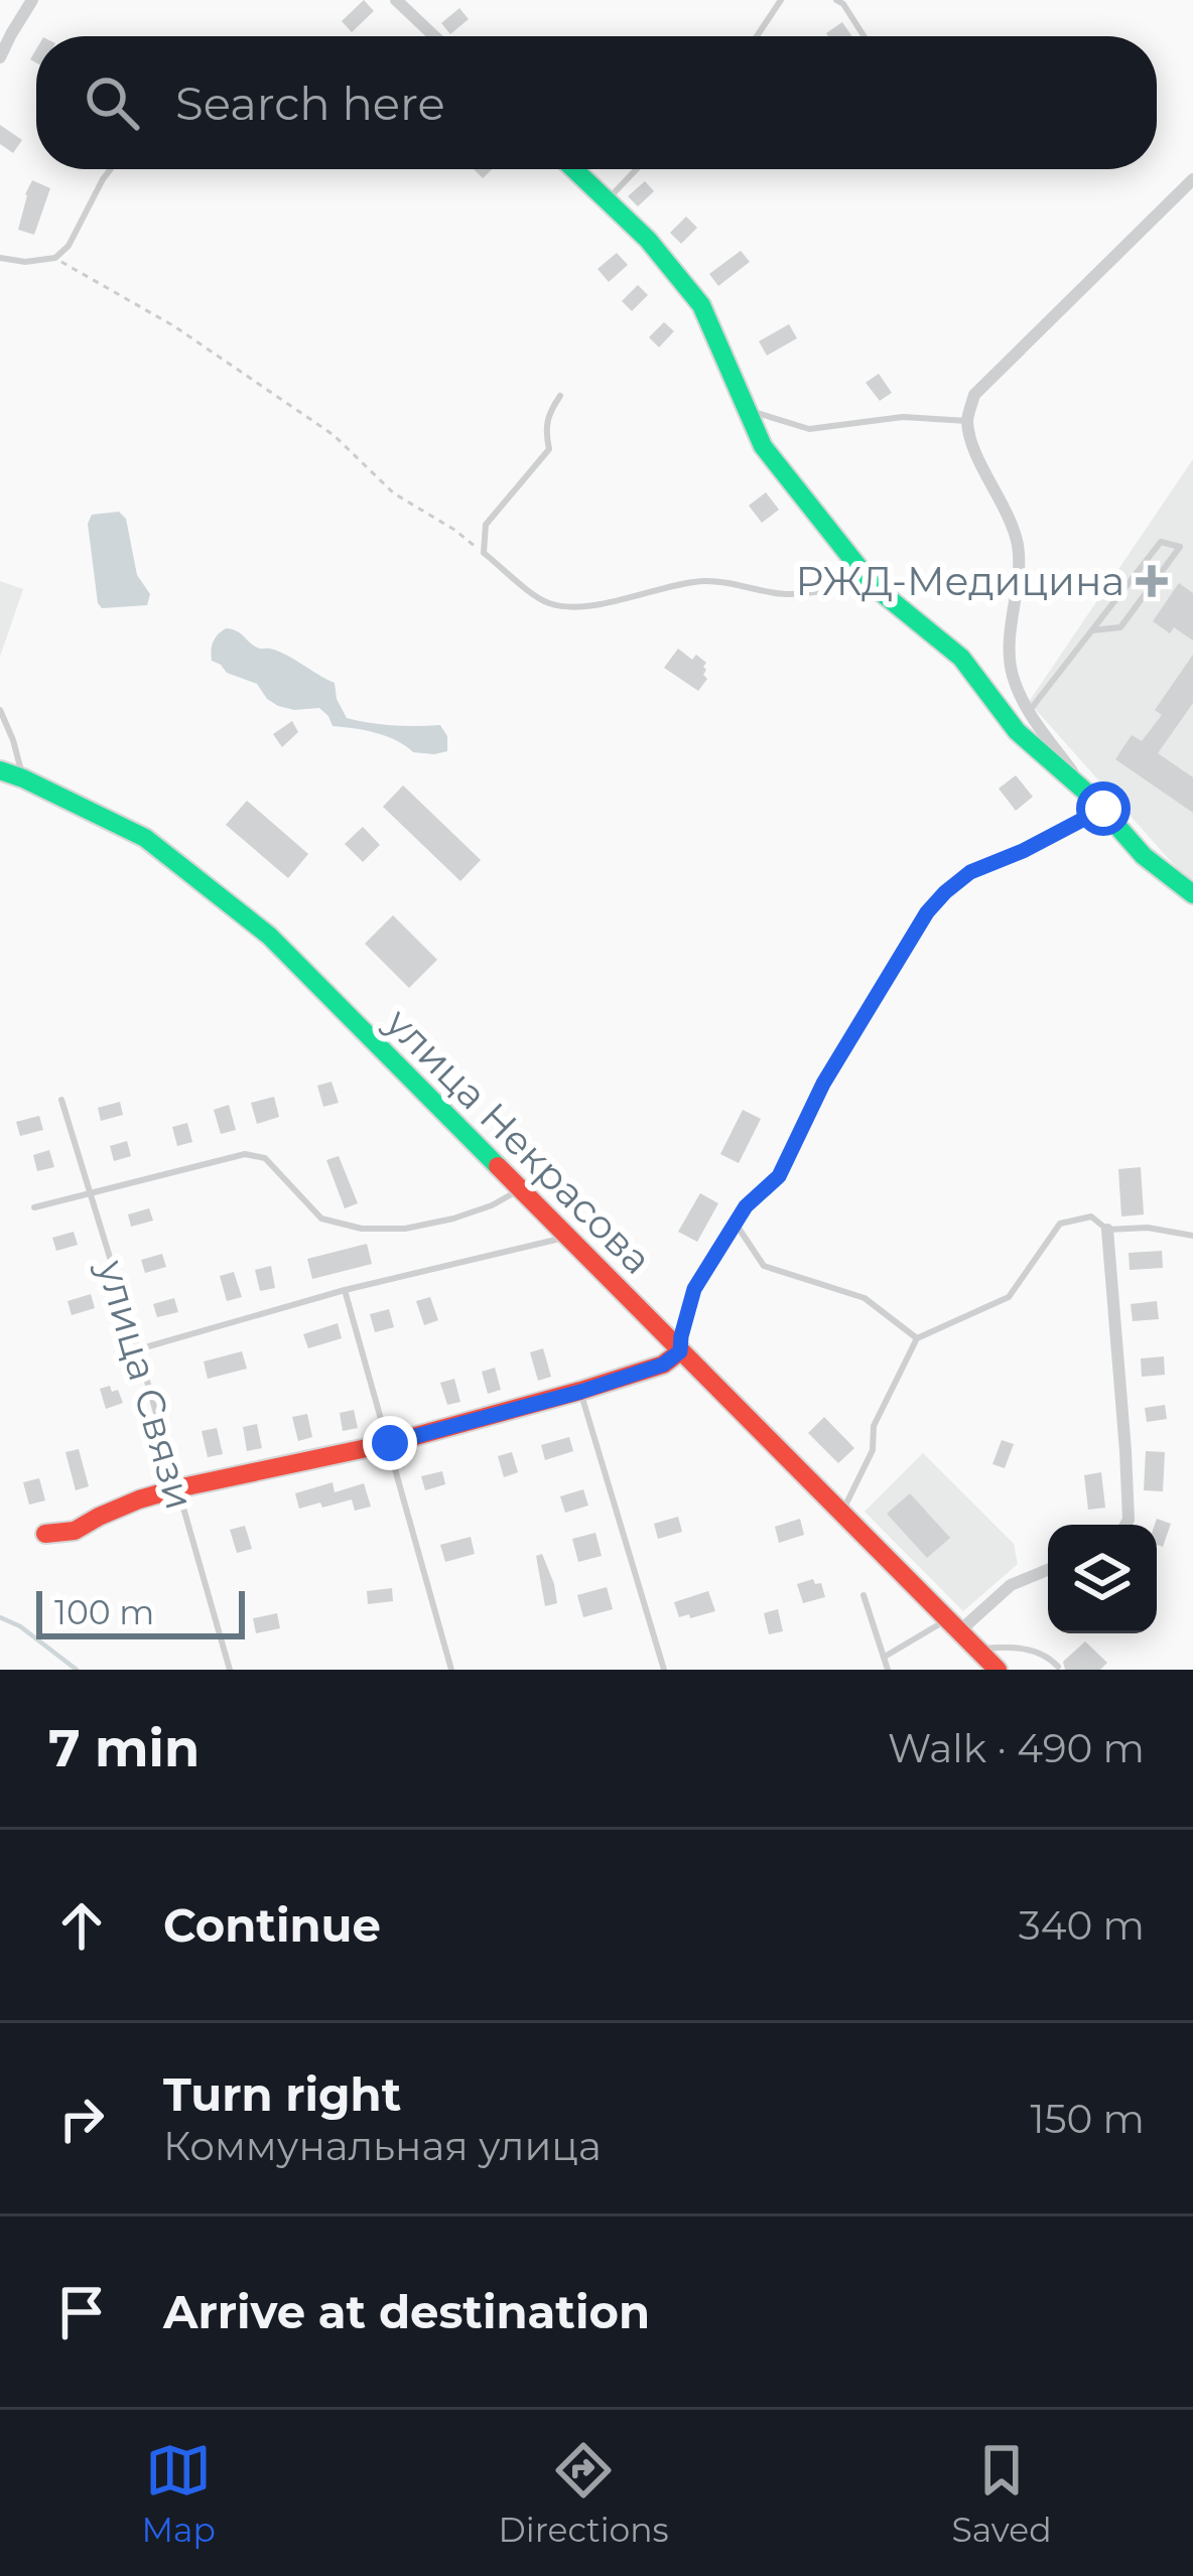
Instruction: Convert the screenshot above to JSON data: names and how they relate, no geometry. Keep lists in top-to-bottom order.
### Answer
{
  "streets": {
    "street": ["улица Некрасова"],
    "lane": ["улица Связи"]
  },
  "places": {
    "health": ["РЖД-Медицина"]
  },
  "scale_bar": "100 m",
  "page": {
    "search": "Search here",
    "scale": "100 m",
    "heading": ["7 min", "Walk · 490 m"],
    "list": [
      ["Continue", "340 m"],
      ["Turn right", "Коммунальная улица", "150 m"],
      "Arrive at destination"
    ],
    "nav": ["Map", "Directions", "Saved"]
  }
}
